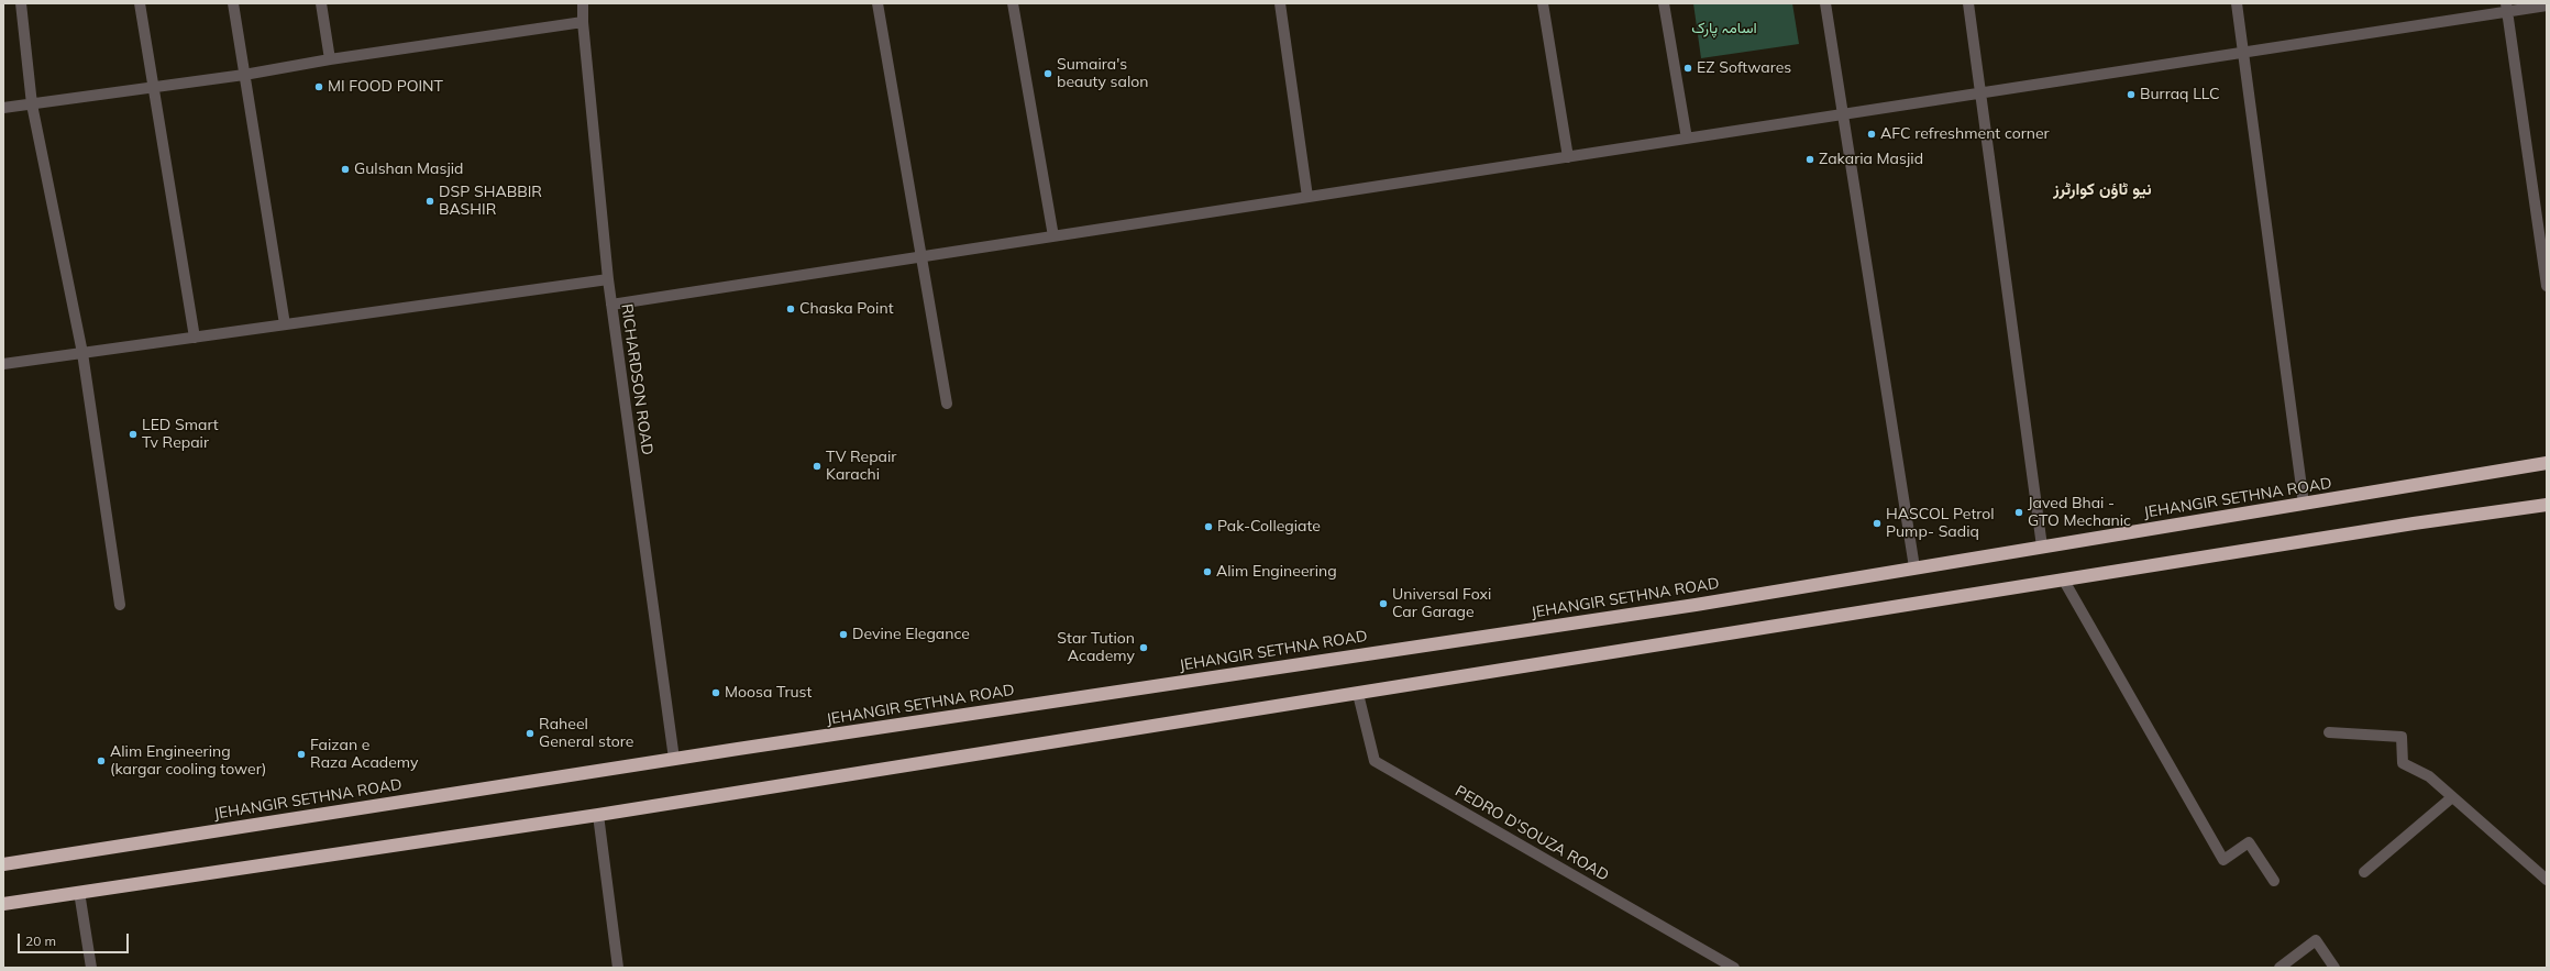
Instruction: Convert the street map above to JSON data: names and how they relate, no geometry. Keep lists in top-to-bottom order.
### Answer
{
  "streets": {
    "highway": ["JEHANGIR SETHNA ROAD"],
    "street": ["RICHARDSON ROAD", "PEDRO D'SOUZA ROAD"]
  },
  "crossings": [
    ["RICHARDSON ROAD", "JEHANGIR SETHNA ROAD"]
  ],
  "districts": ["نیو ٹاؤن کوارٹرز"],
  "parks": ["اسامہ پارک"],
  "places": [
    "EZ Softwares",
    "Sumaira's beauty salon",
    "MI FOOD POINT",
    "Burraq LLC",
    "AFC refreshment corner",
    "Zakaria Masjid",
    "Gulshan Masjid",
    "DSP SHABBIR BASHIR",
    "Chaska Point",
    "LED Smart Tv Repair",
    "TV Repair Karachi",
    "Javed Bhai - GTO Mechanic",
    "HASCOL Petrol Pump- Sadiq",
    "Pak-Collegiate",
    "Alim Engineering",
    "Universal Foxi Car Garage",
    "Devine Elegance",
    "Star Tution Academy",
    "Moosa Trust",
    "Raheel General store",
    "Faizan e Raza Academy",
    "Alim Engineering (kargar cooling tower)"
  ],
  "scale_bar": "20 m"
}
